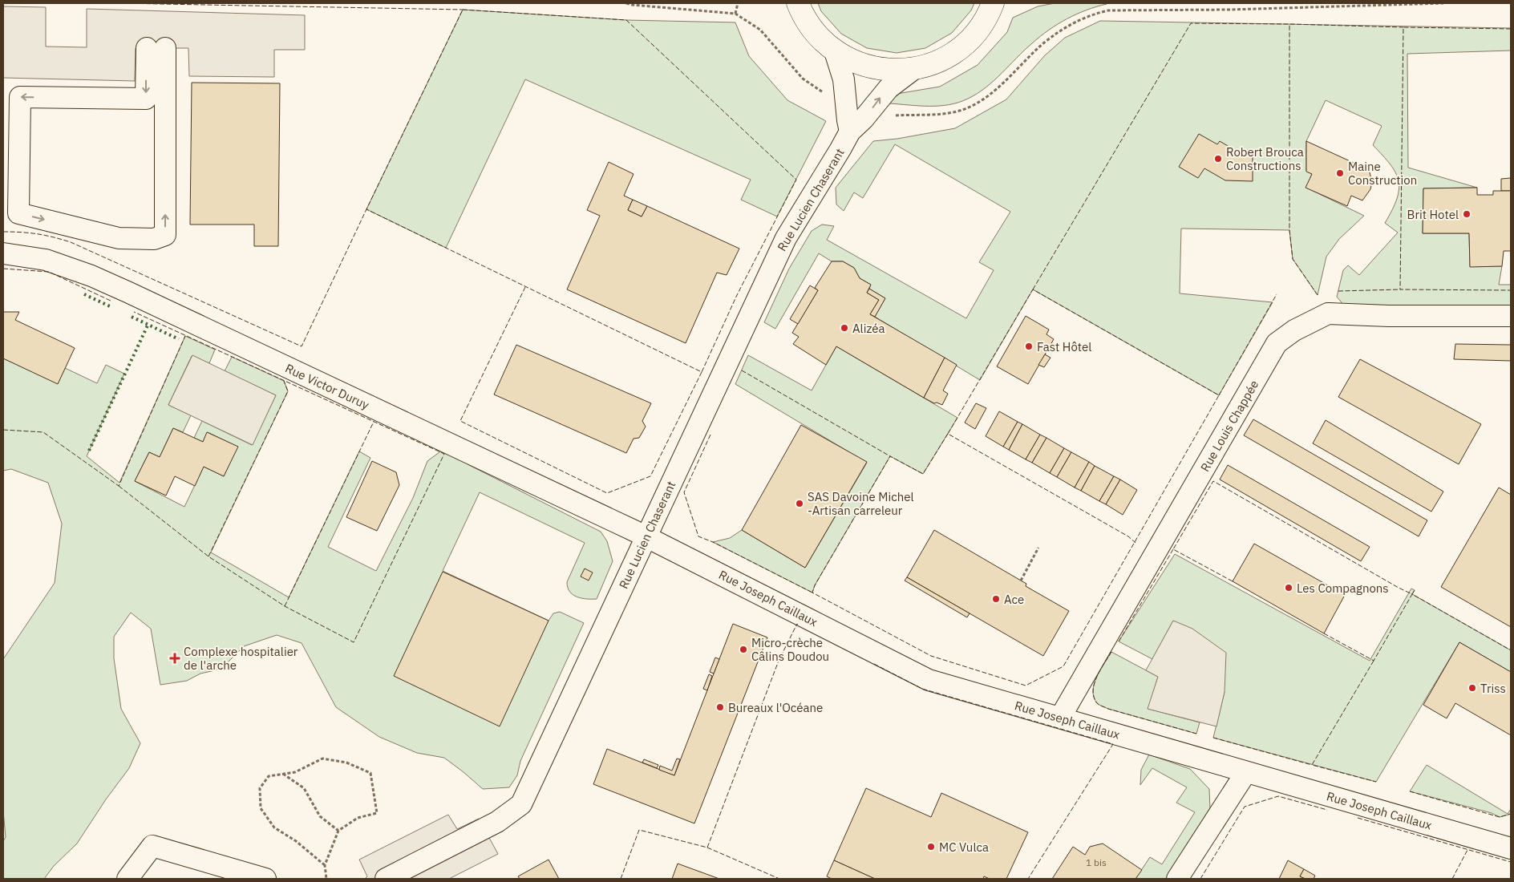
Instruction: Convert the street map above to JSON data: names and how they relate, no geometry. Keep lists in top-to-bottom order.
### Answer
{
  "streets": {
    "street": [
      "Rue Lucien Chaserant",
      "Rue Victor Duruy",
      "Rue Louis Chappée",
      "Rue Joseph Caillaux"
    ]
  },
  "crossings": [
    ["Rue Lucien Chaserant", "Rue Victor Duruy"],
    ["Rue Lucien Chaserant", "Rue Joseph Caillaux"],
    ["Rue Victor Duruy", "Rue Joseph Caillaux"],
    ["Rue Louis Chappée", "Rue Joseph Caillaux"]
  ],
  "places": {
    "other": [
      "Robert Brouca Constructions",
      "Maine Construction",
      "Brit Hotel",
      "Alizéa",
      "Fast Hôtel",
      "SAS Davoine Michel -Artisan carreleur",
      "Les Compagnons",
      "Ace",
      "Micro-crèche Câlins Doudou",
      "Triss",
      "Bureaux l'Océane",
      "MC Vulca"
    ],
    "health": ["Complexe hospitalier de l'arche"]
  },
  "house_numbers": ["1 bis"]
}
